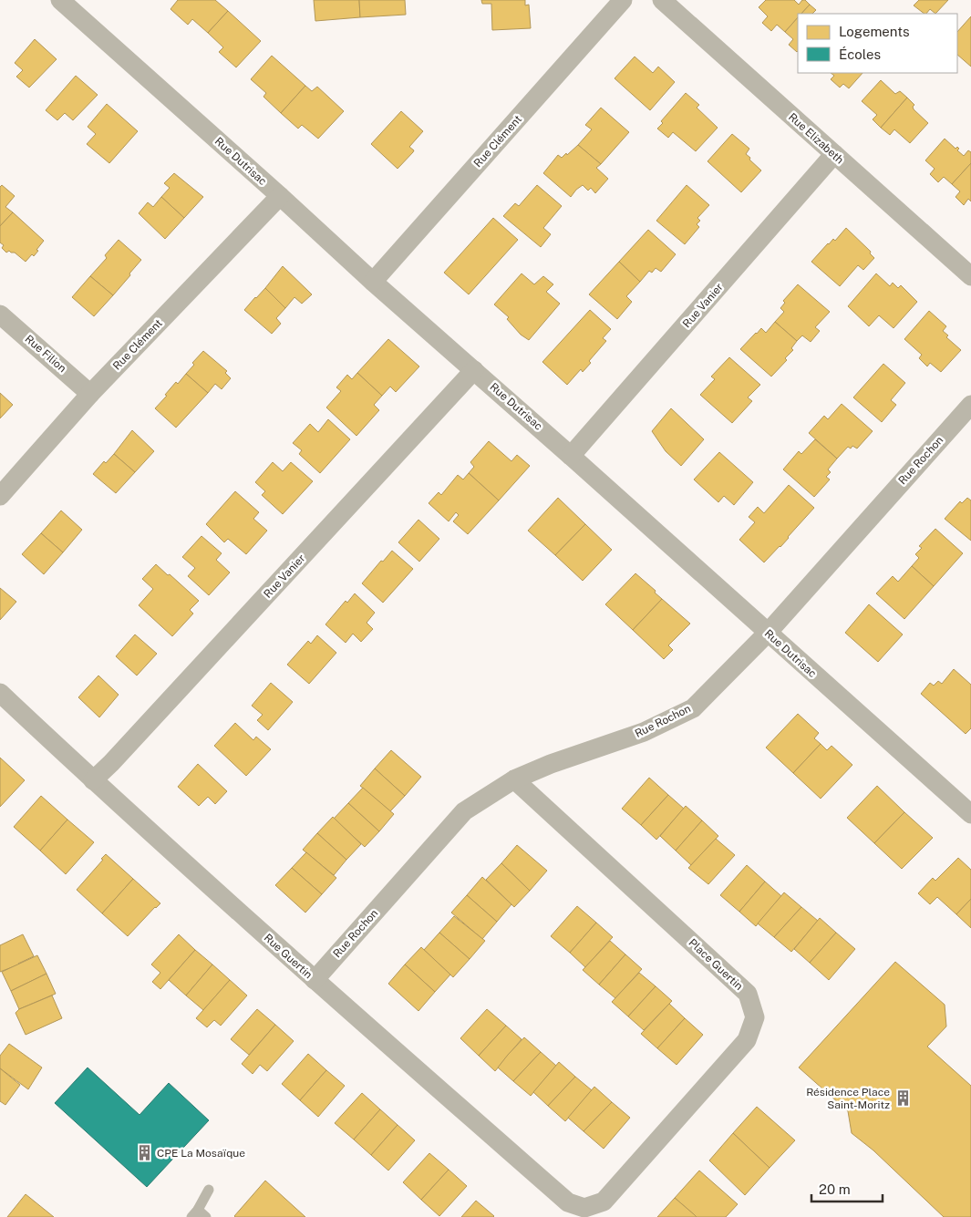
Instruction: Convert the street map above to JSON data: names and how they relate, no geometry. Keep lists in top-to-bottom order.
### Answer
{
  "streets": {
    "street": [
      "Rue Elizabeth",
      "Rue Clément",
      "Rue Dutrisac",
      "Rue Vanier",
      "Rue Filion",
      "Rue Rochon",
      "Rue Guertin",
      "Place Guertin"
    ]
  },
  "crossings": [
    ["Rue Elizabeth", "Rue Vanier"],
    ["Rue Clément", "Rue Dutrisac"],
    ["Rue Clément", "Rue Filion"],
    ["Rue Dutrisac", "Rue Vanier"],
    ["Rue Dutrisac", "Rue Rochon"],
    ["Rue Vanier", "Rue Guertin"],
    ["Rue Rochon", "Rue Guertin"],
    ["Rue Rochon", "Place Guertin"],
    ["Rue Guertin", "Place Guertin"]
  ],
  "places": {
    "building": ["Résidence Place Saint-Moritz", "CPE La Mosaïque"]
  },
  "legend": ["Logements", "Écoles"],
  "scale_bar": "20 m"
}
